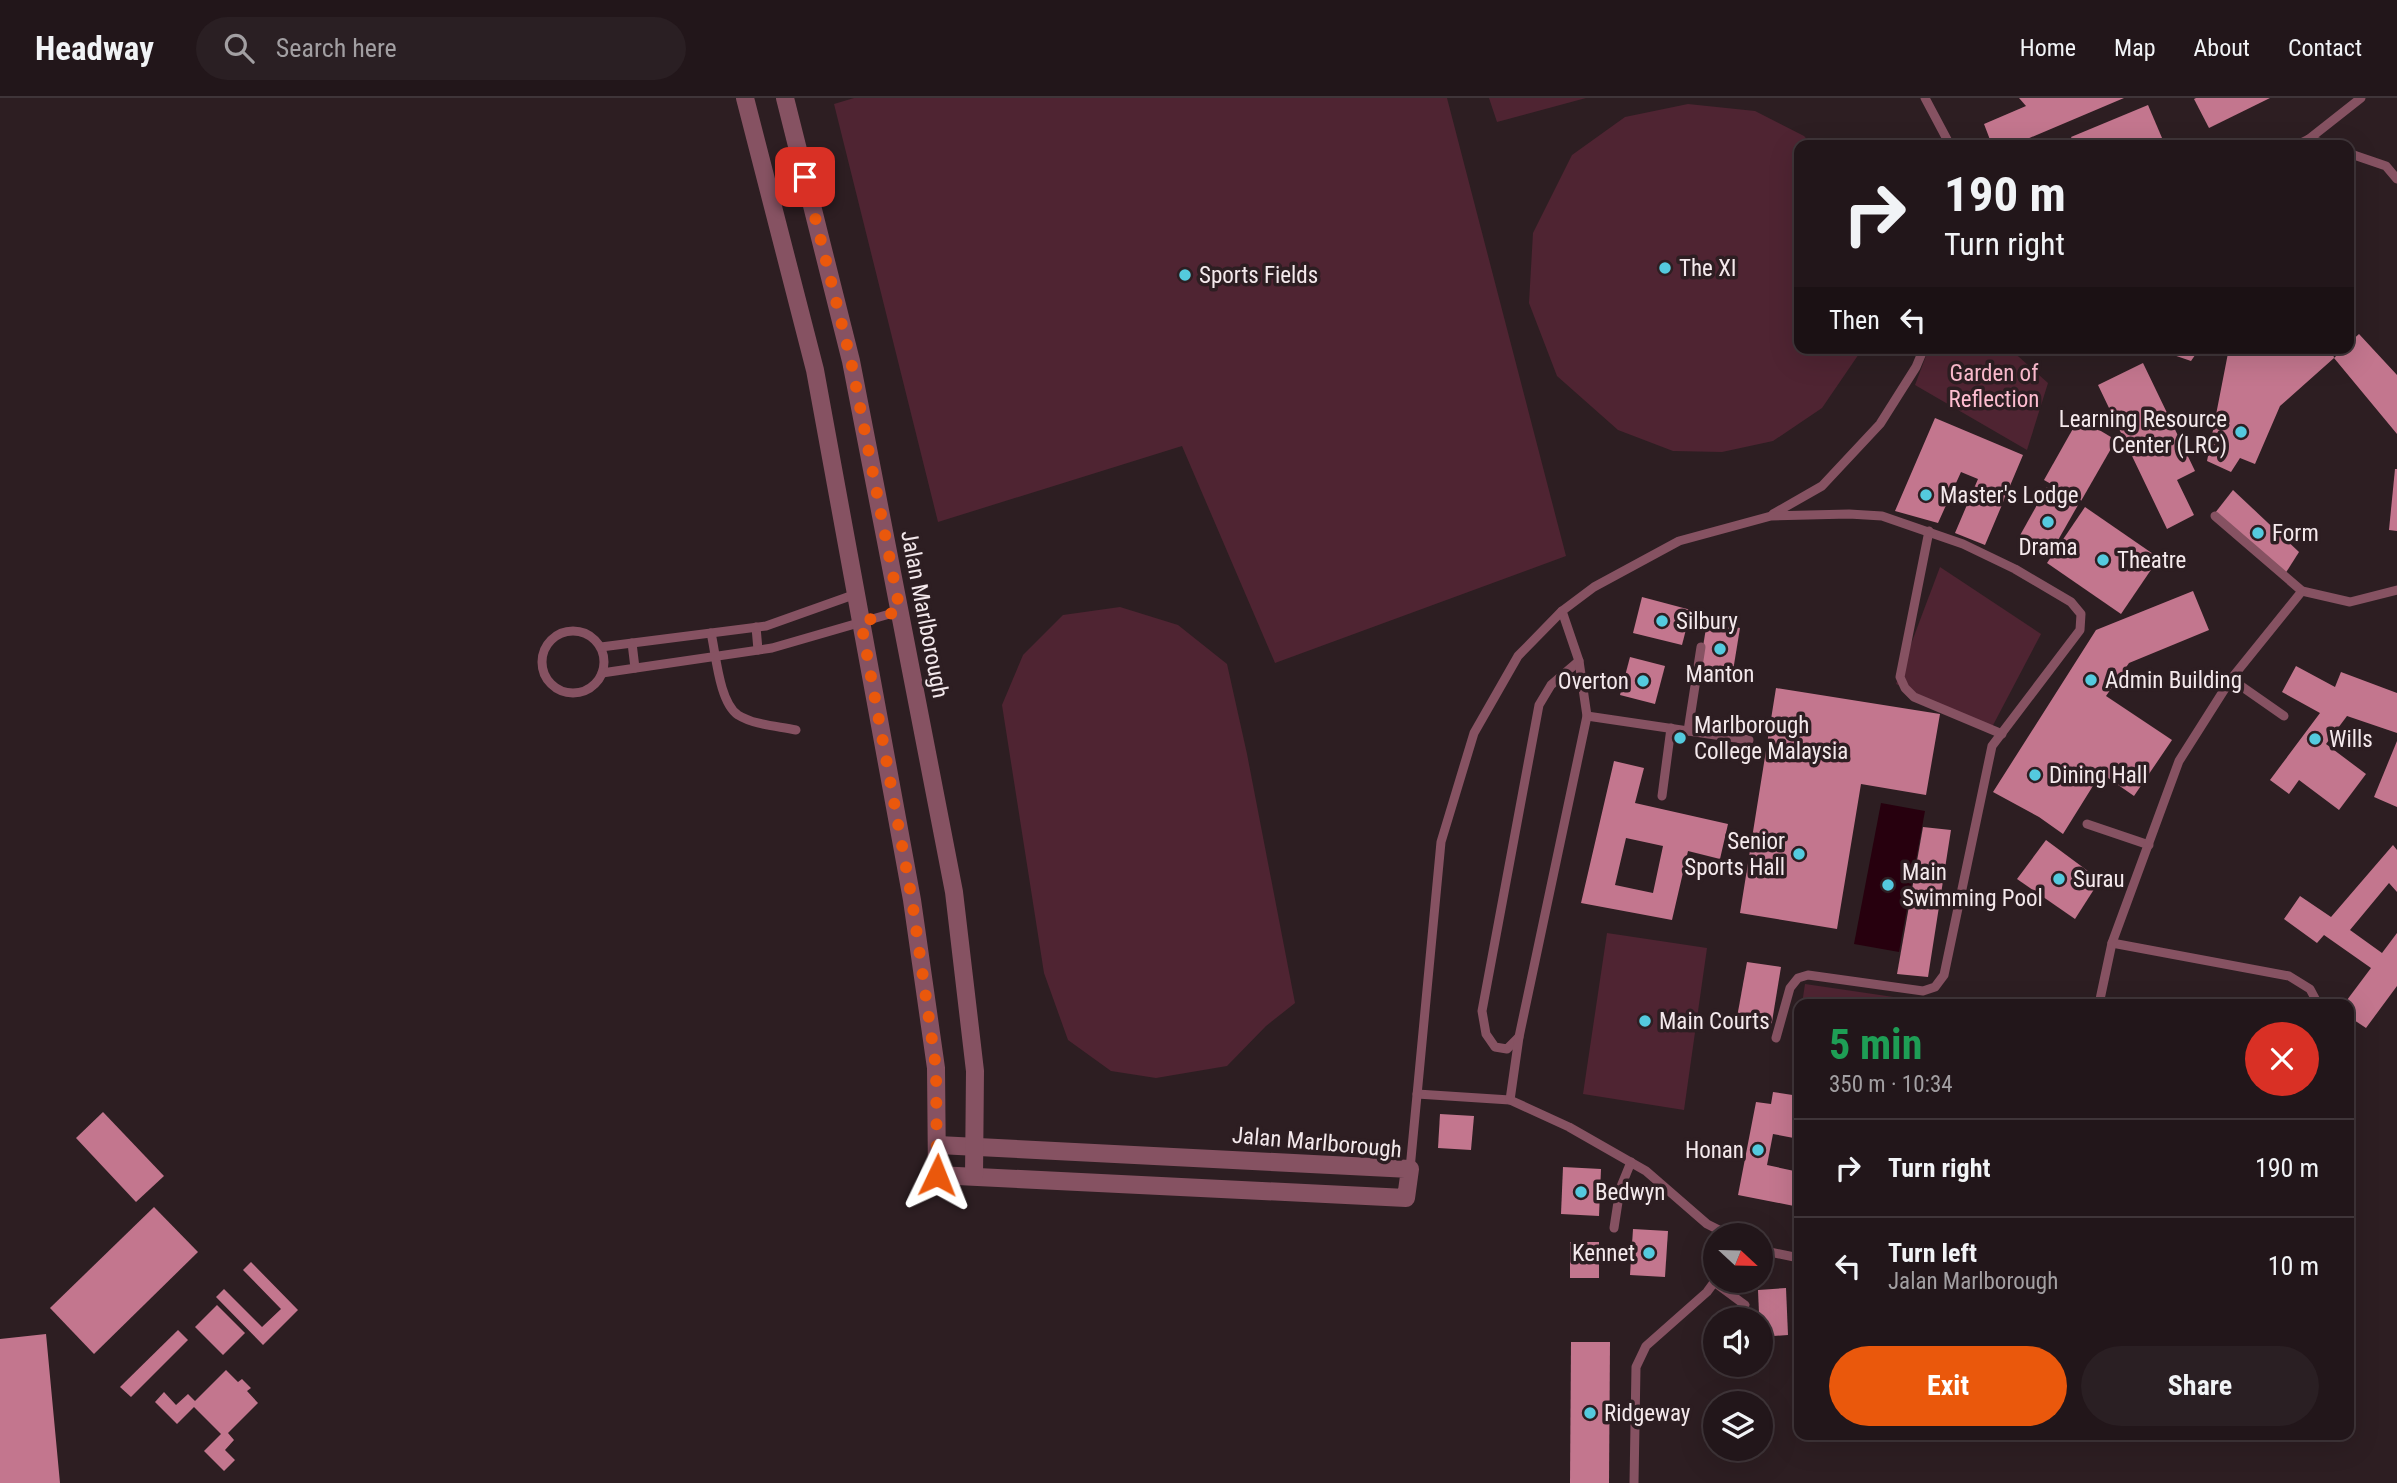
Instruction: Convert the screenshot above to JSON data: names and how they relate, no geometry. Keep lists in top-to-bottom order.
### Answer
{
  "streets": {
    "street": ["Jalan Marlborough"]
  },
  "parks": ["Garden of Reflection"],
  "places": [
    "The XI",
    "Sports Fields",
    "Learning Resource Center (LRC)",
    "Master's Lodge",
    "Drama",
    "Form",
    "Theatre",
    "Silbury",
    "Manton",
    "Admin Building",
    "Overton",
    "Marlborough College Malaysia",
    "Wills",
    "Dining Hall",
    "Senior Sports Hall",
    "Surau",
    "Main Swimming Pool",
    "Main Courts",
    "Honan",
    "Bedwyn",
    "Kennet",
    "Ridgeway"
  ],
  "north": "right",
  "page": {
    "header": "Headway",
    "search": "Search here",
    "nav": [
      "Home",
      "Map",
      "About",
      "Contact"
    ],
    "turn": ["190 m", "Turn right"],
    "then": "Then",
    "heading": ["5 min", "350 m · 10:34"],
    "list": [
      {
        "name": "Turn right",
        "value": "190 m"
      },
      {
        "name": "Turn left",
        "note": "Jalan Marlborough",
        "value": "10 m"
      }
    ],
    "buttons": ["Exit", "Share"]
  }
}
